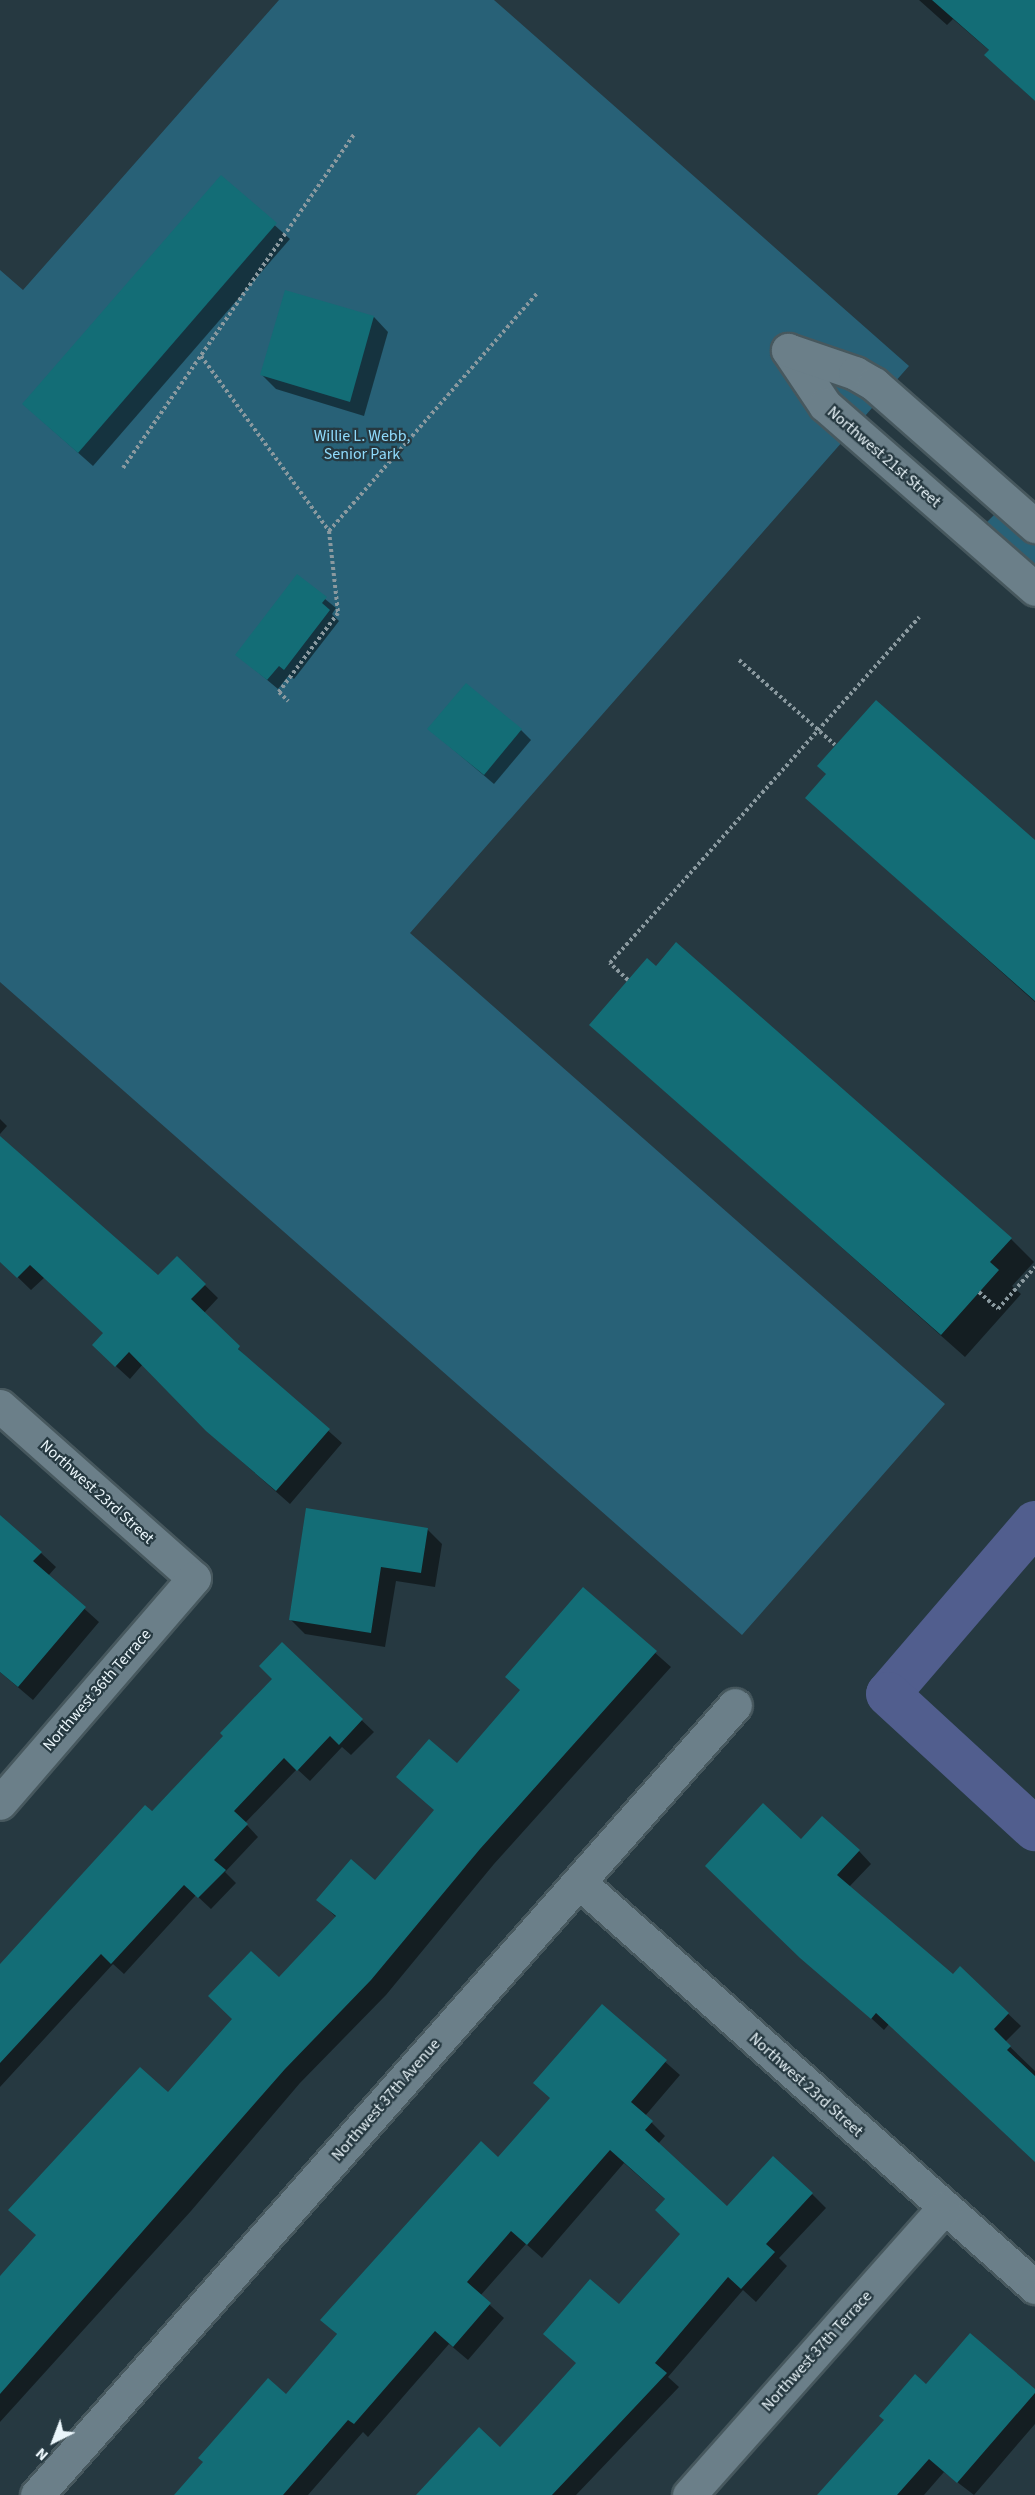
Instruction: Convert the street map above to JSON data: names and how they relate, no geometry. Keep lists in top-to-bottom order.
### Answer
{
  "streets": {
    "street": [
      "Northwest 21st Street",
      "Northwest 23rd Street",
      "Northwest 36th Terrace",
      "Northwest 37th Avenue",
      "Northwest 37th Terrace"
    ]
  },
  "crossings": [
    ["Northwest 23rd Street", "Northwest 36th Terrace"],
    ["Northwest 23rd Street", "Northwest 37th Avenue"],
    ["Northwest 23rd Street", "Northwest 37th Terrace"]
  ],
  "parks": ["Willie L. Webb, Senior Park"],
  "north": "bottom left"
}
